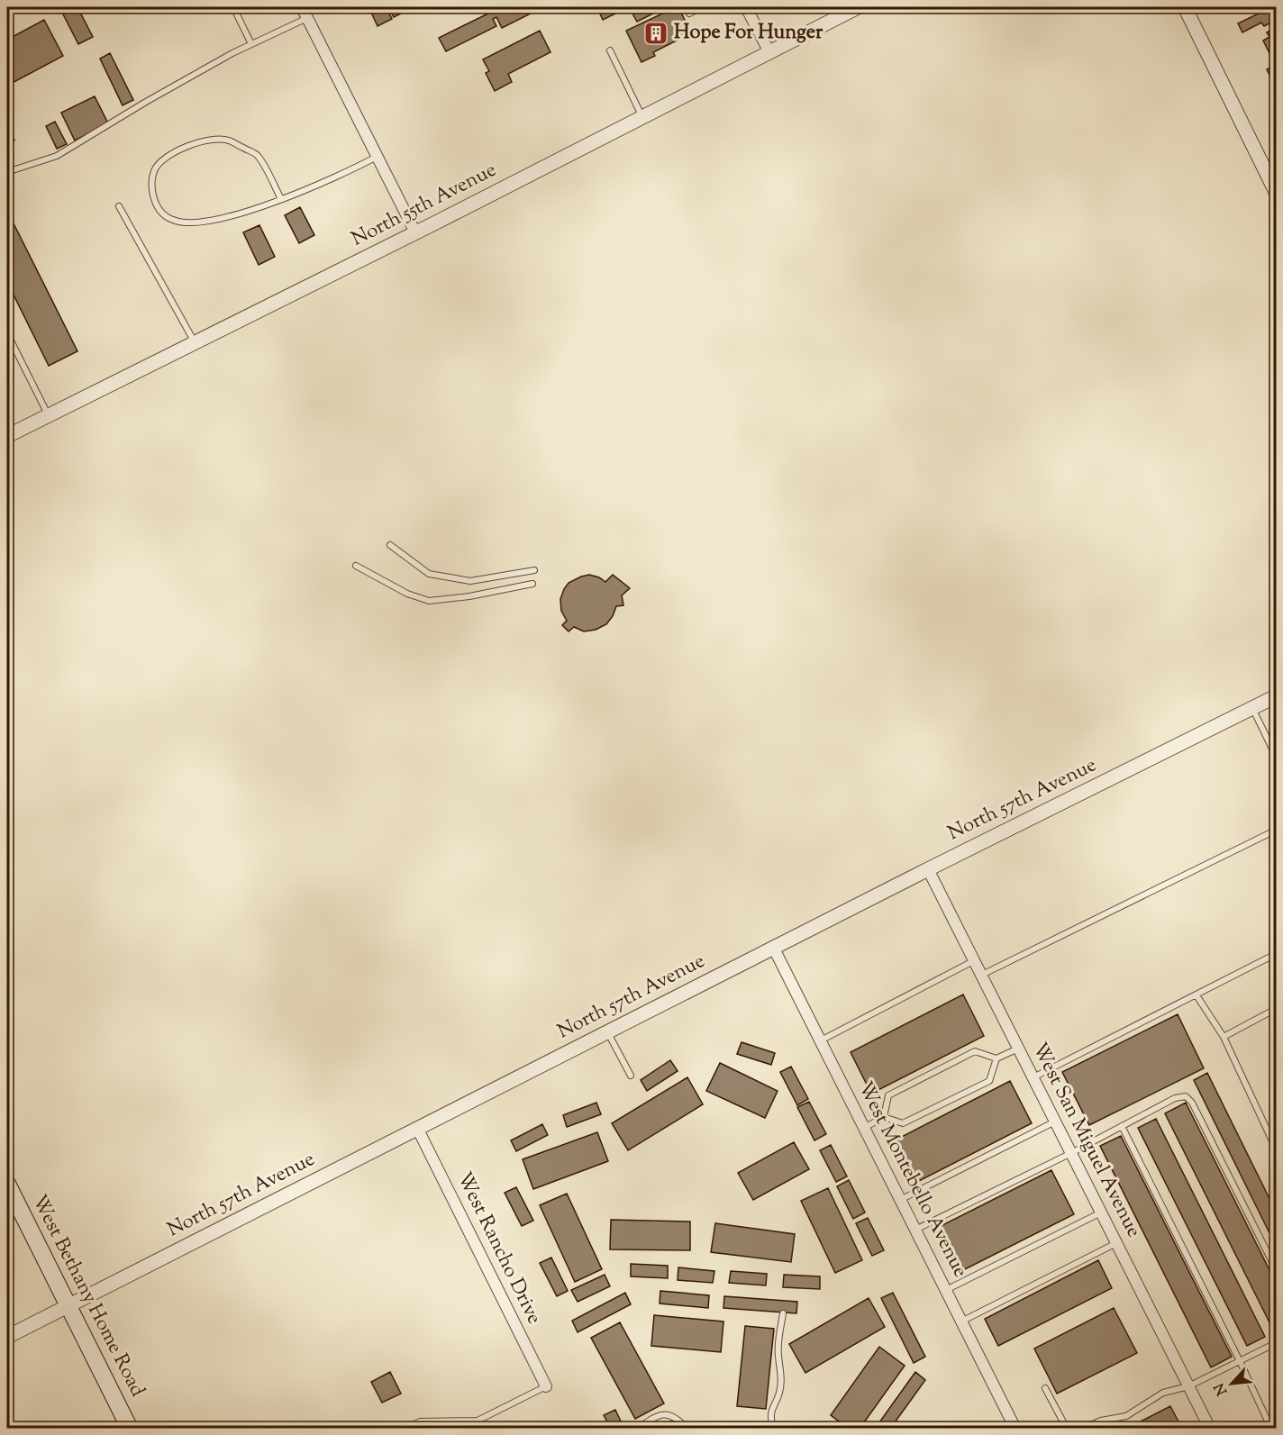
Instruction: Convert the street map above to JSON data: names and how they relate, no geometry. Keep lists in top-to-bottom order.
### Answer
{
  "streets": {
    "main road": ["West Bethany Home Road"],
    "street": [
      "North 55th Avenue",
      "North 57th Avenue",
      "West San Miguel Avenue",
      "West Montebello Avenue",
      "West Rancho Drive"
    ]
  },
  "crossings": [
    ["North 57th Avenue", "West San Miguel Avenue"],
    ["North 57th Avenue", "West Montebello Avenue"],
    ["North 57th Avenue", "West Rancho Drive"],
    ["North 57th Avenue", "West Bethany Home Road"]
  ],
  "places": {
    "building": ["Hope For Hunger"]
  },
  "north": "bottom left"
}
